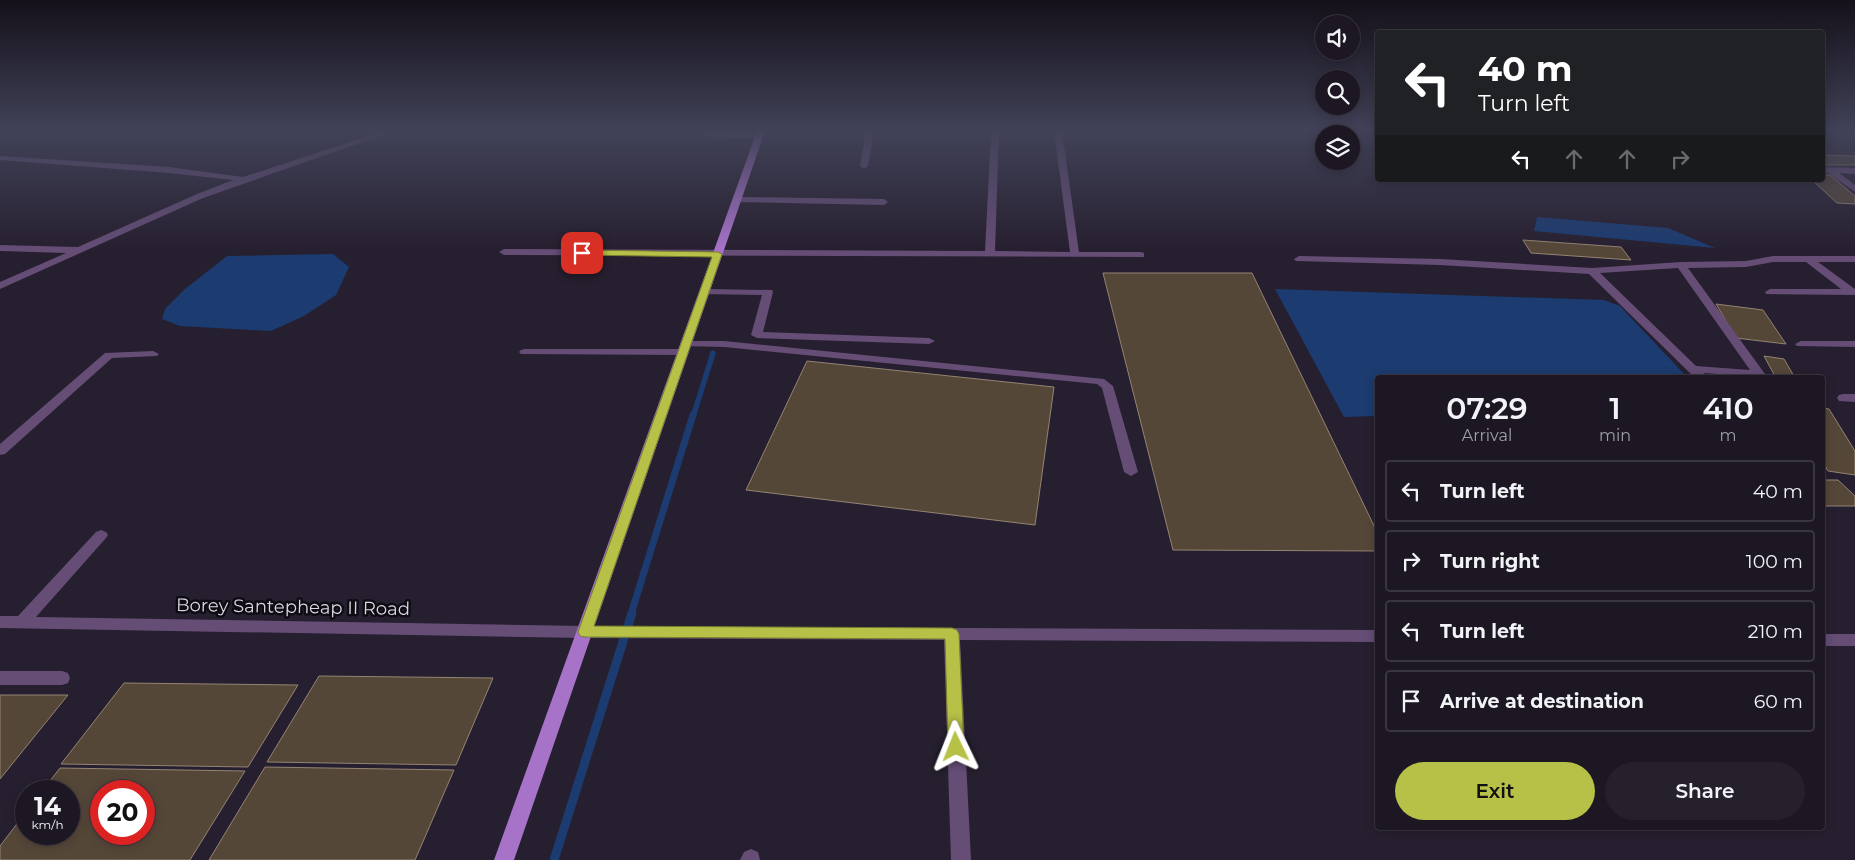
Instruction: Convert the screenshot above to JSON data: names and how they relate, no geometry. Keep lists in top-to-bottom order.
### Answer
{
  "streets": {
    "street": ["Borey Santepheap II Road"]
  },
  "page": {
    "turn": ["40 m", "Turn left"],
    "eta": [
      "07:29",
      "Arrival",
      "1",
      "min",
      "410",
      "m"
    ],
    "list": [
      {
        "name": "Turn left",
        "value": "40 m"
      },
      {
        "name": "Turn right",
        "value": "100 m"
      },
      {
        "name": "Turn left",
        "value": "210 m"
      },
      {
        "name": "Arrive at destination",
        "value": "60 m"
      }
    ],
    "buttons": ["Exit", "Share"],
    "speed": "14 km/h",
    "limit": "20"
  }
}
